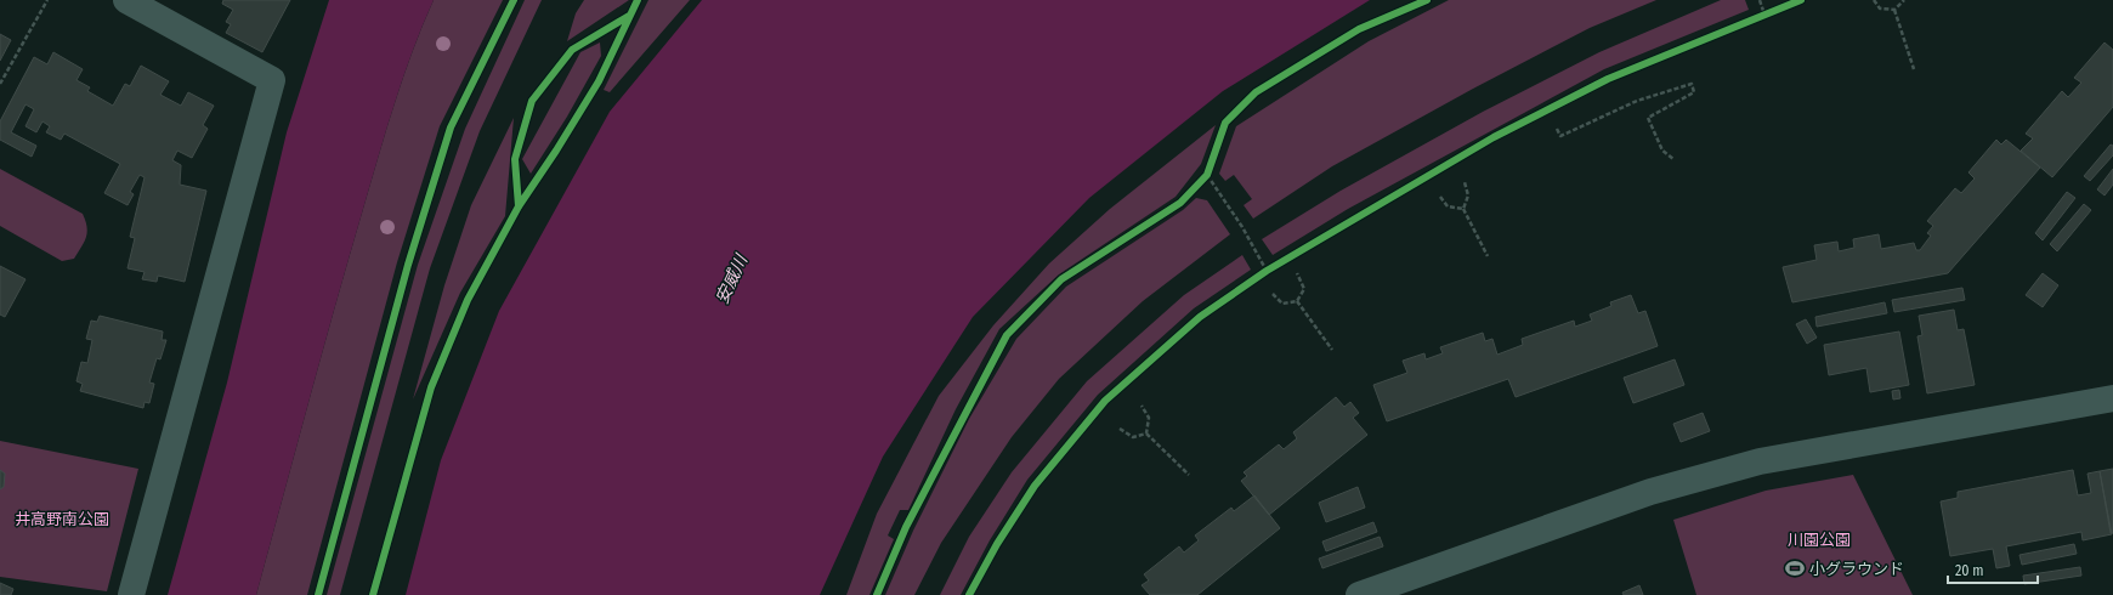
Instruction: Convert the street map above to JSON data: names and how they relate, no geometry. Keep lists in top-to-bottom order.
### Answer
{
  "water": ["安威川"],
  "parks": ["井高野南公園", "川園公園"],
  "places": {
    "sports": ["小グラウンド"]
  },
  "scale_bar": "20 m"
}
